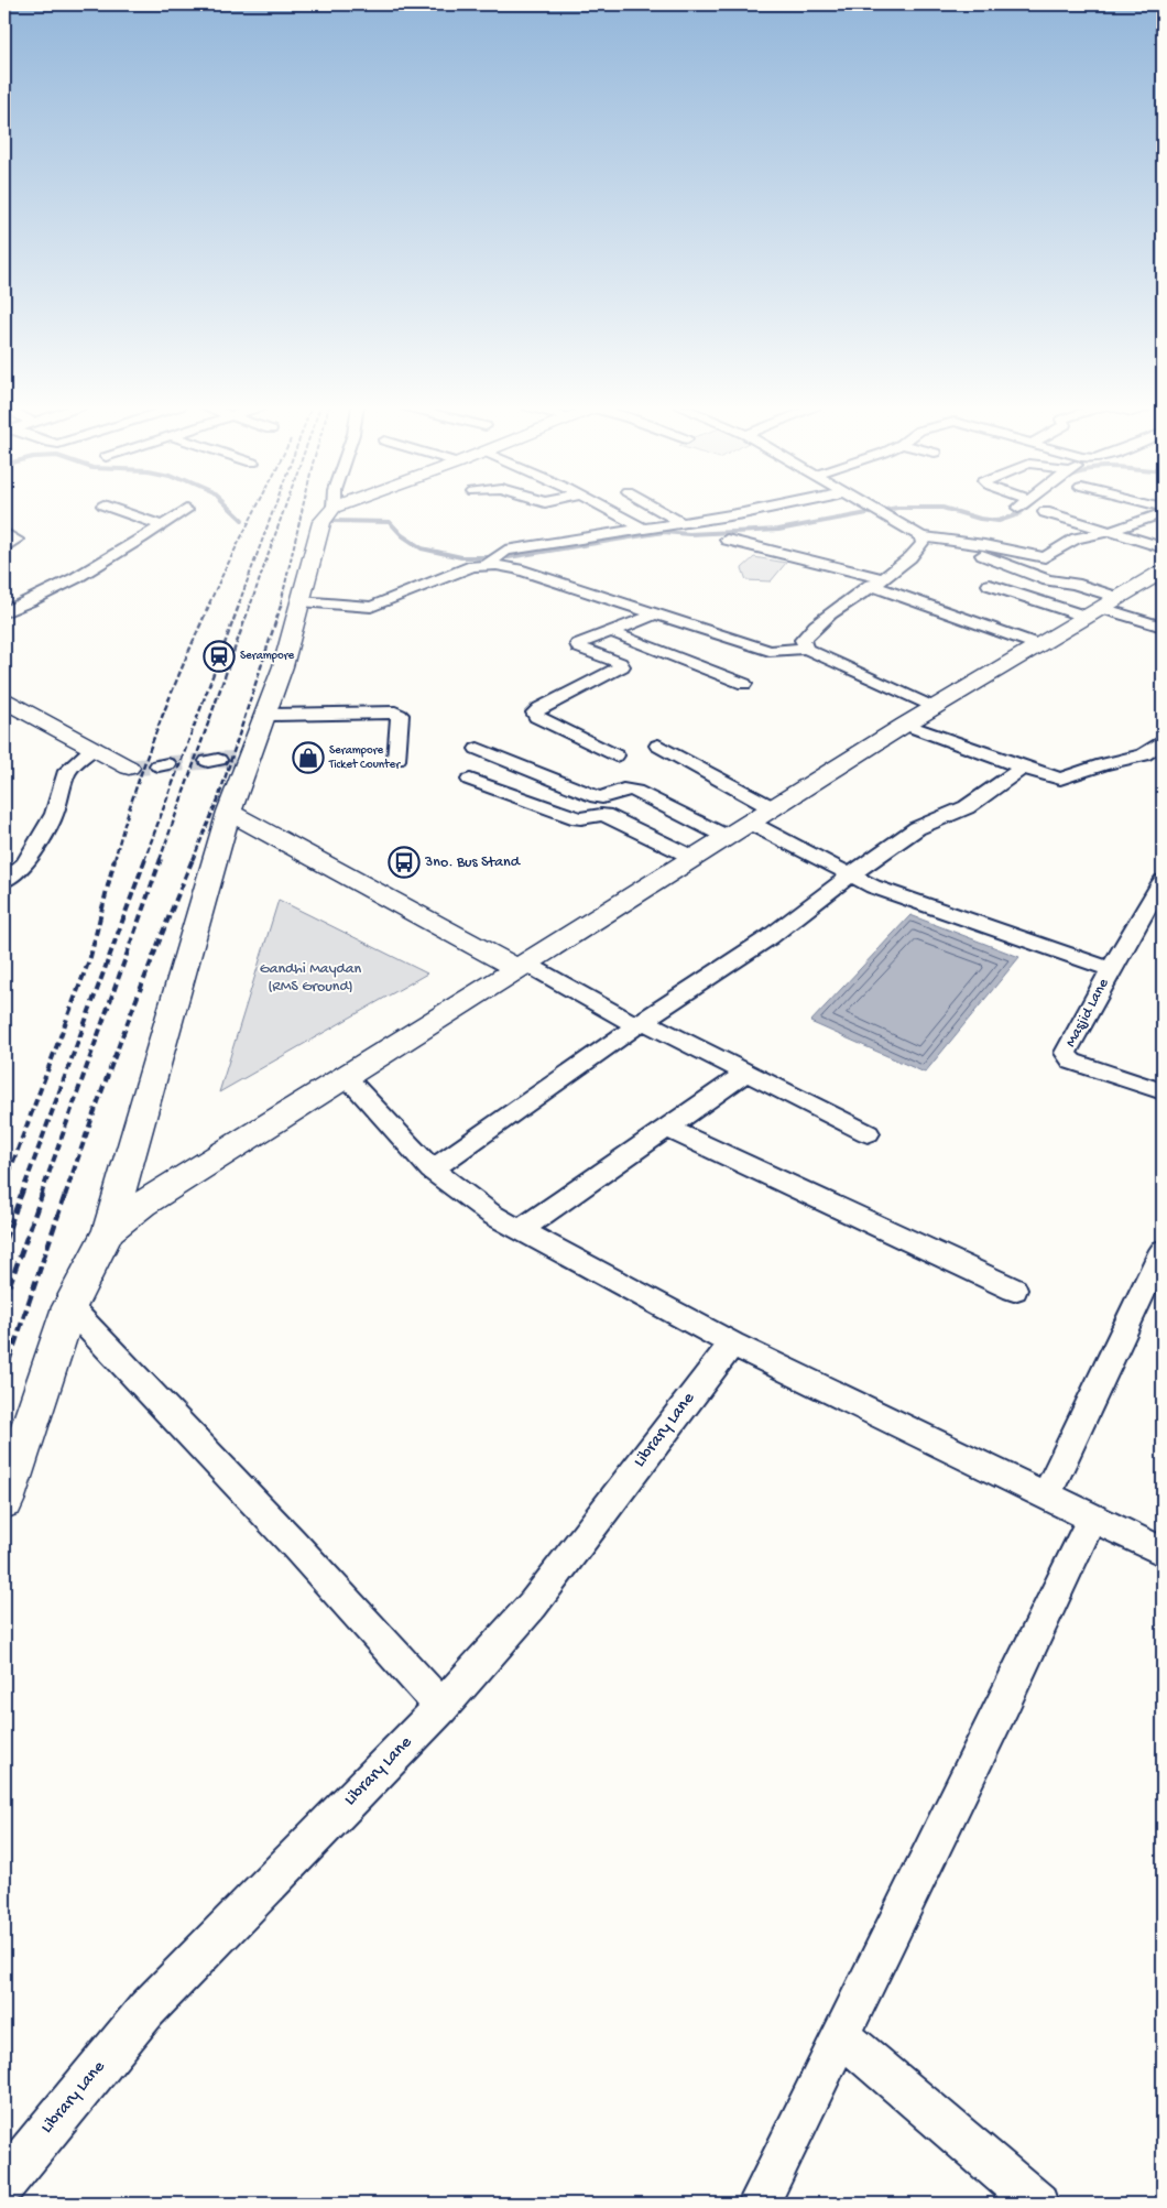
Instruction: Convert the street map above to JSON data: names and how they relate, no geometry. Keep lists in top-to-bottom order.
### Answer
{
  "streets": {
    "street": ["Masjid Lane", "Library Lane"]
  },
  "parks": ["Gandhi Maydan (RMS Ground)"],
  "places": {
    "station": ["Serampore"],
    "shop": ["Serampore Ticket Counter"],
    "bus stop": ["3no. Bus Stand"]
  }
}
